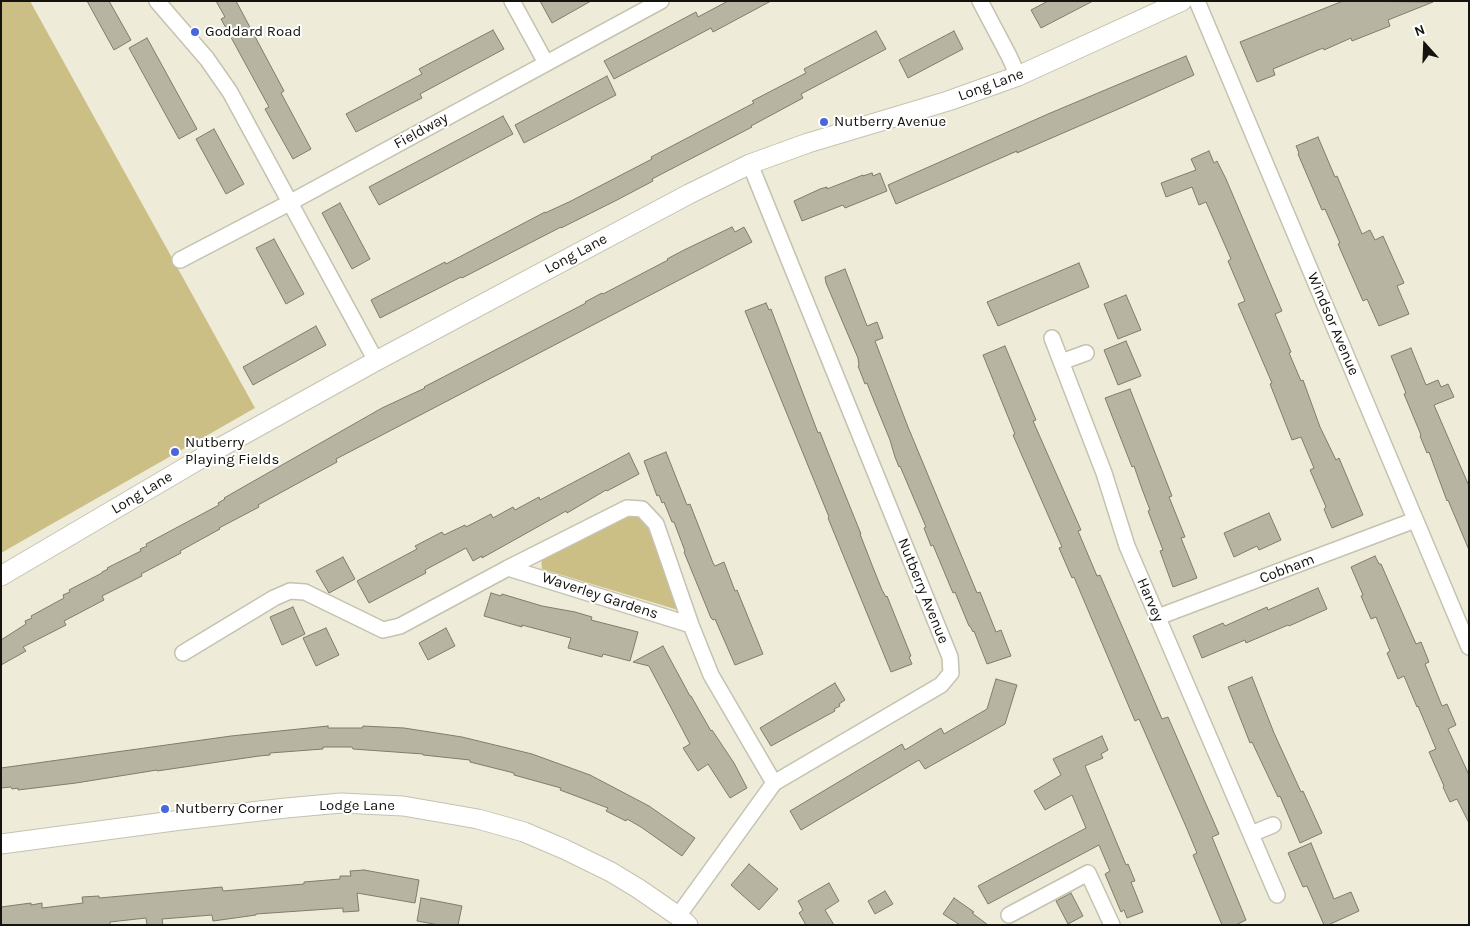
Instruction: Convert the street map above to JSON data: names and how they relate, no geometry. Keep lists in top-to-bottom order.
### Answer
{
  "streets": {
    "street": [
      "Long Lane",
      "Fieldway",
      "Windsor Avenue",
      "Cobham",
      "Nutberry Avenue",
      "Waverley Gardens",
      "Harvey",
      "Lodge Lane"
    ]
  },
  "crossings": [
    ["Long Lane", "Nutberry Avenue"],
    ["Windsor Avenue", "Cobham"],
    ["Cobham", "Harvey"],
    ["Nutberry Avenue", "Waverley Gardens"],
    ["Nutberry Avenue", "Lodge Lane"]
  ],
  "places": [
    "Goddard Road",
    "Nutberry Avenue",
    "Nutberry Playing Fields",
    "Nutberry Corner"
  ],
  "north": "top"
}
